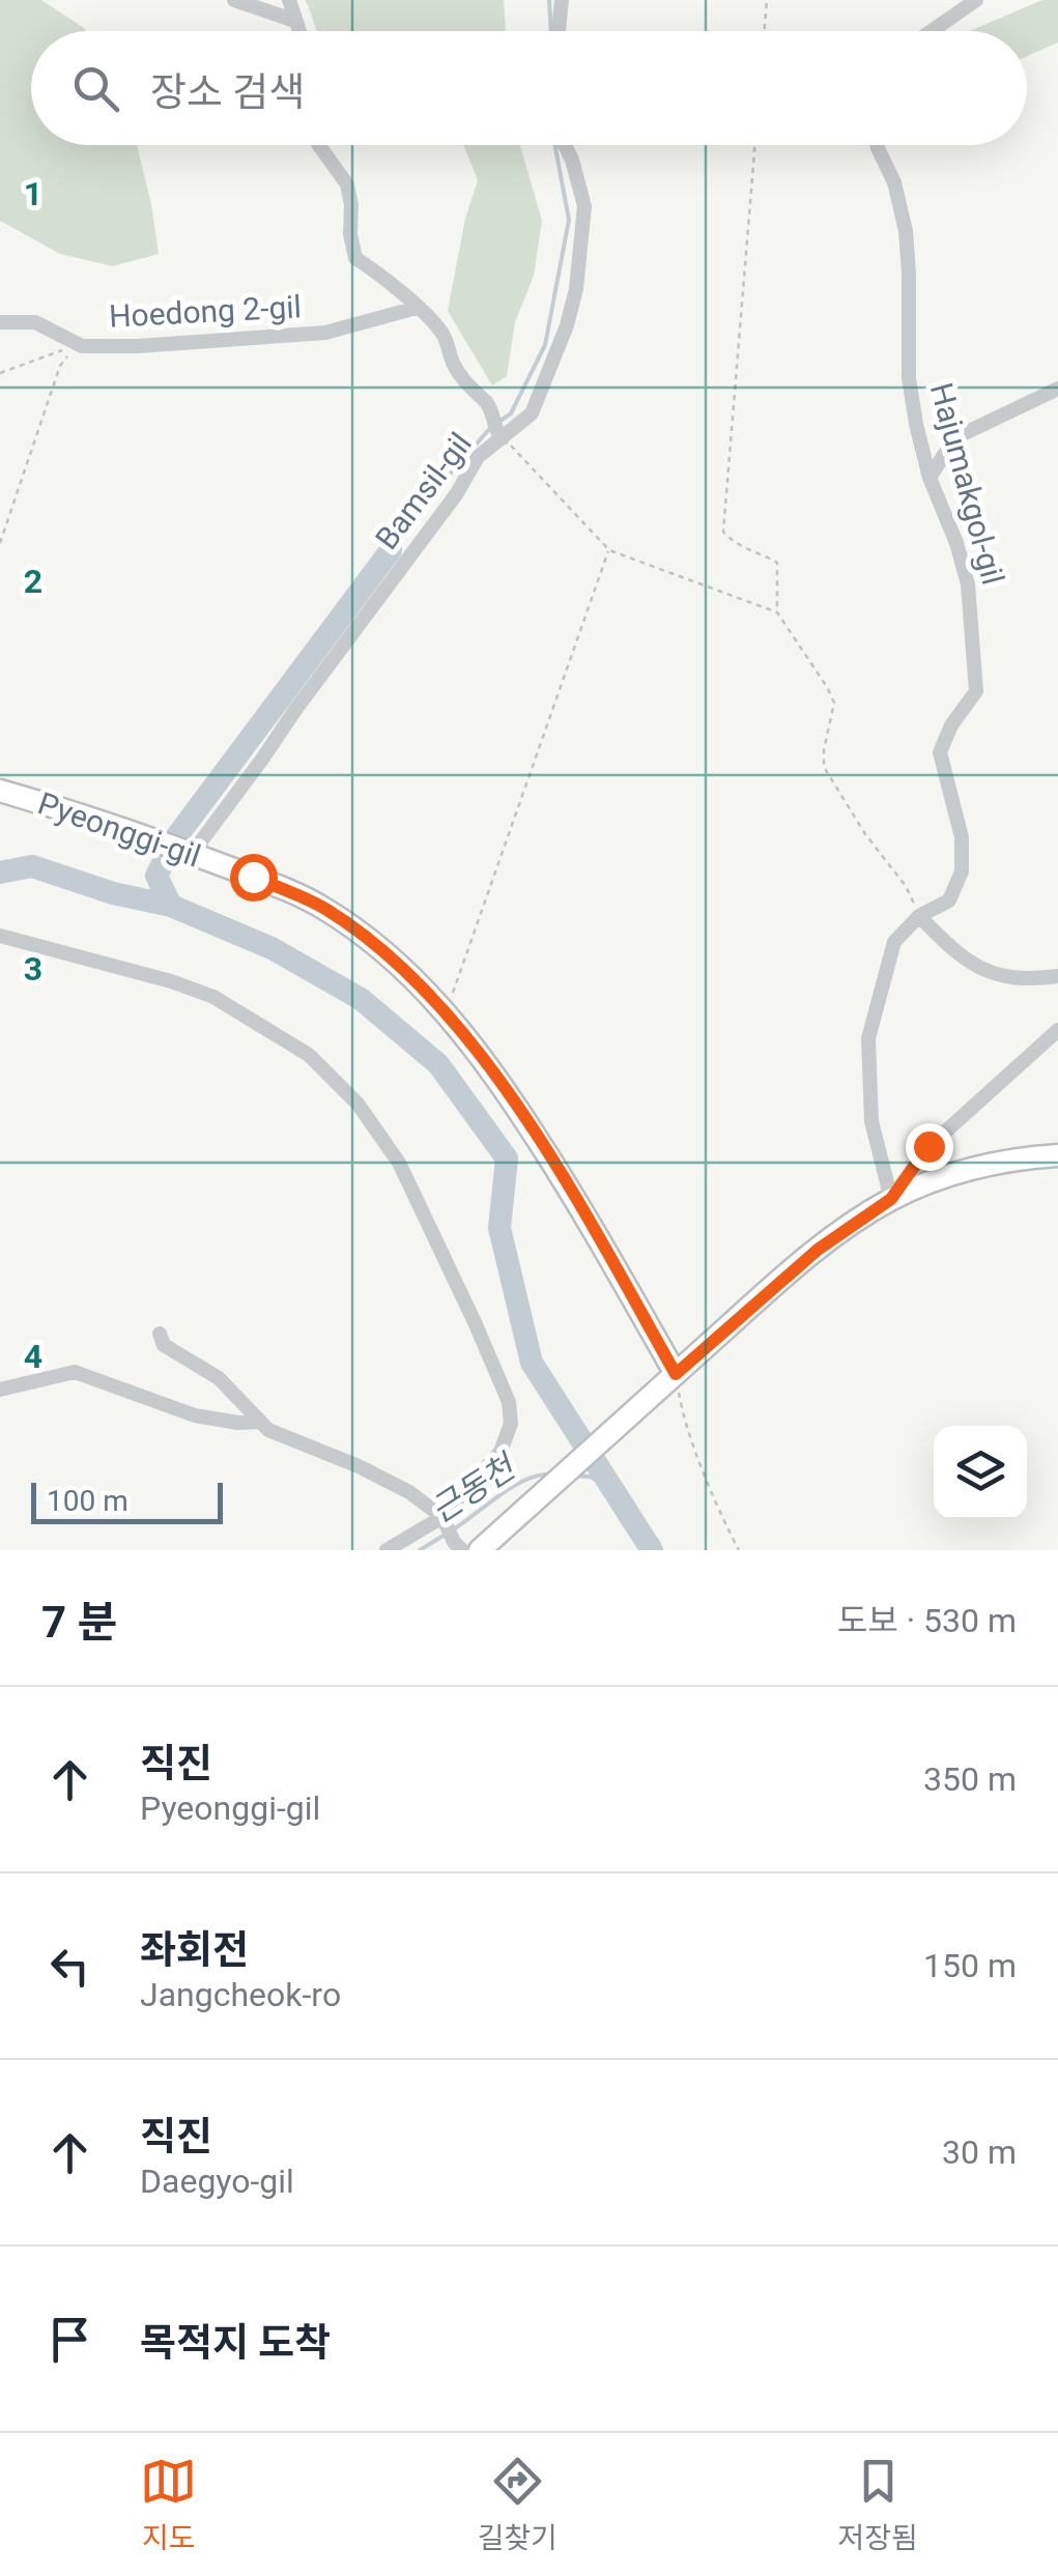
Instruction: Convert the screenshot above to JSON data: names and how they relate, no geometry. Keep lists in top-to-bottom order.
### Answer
{
  "streets": {
    "main road": ["Pyeonggi-gil"],
    "street": ["Hoedong 2-gil", "Hajumakgol-gil", "Bamsil-gil"]
  },
  "crossings": [
    ["Bamsil-gil", "Pyeonggi-gil"]
  ],
  "water": ["근동천"],
  "scale_bar": "100 m",
  "page": {
    "search": "장소 검색",
    "scale": "100 m",
    "heading": ["7 분", "도보 · 530 m"],
    "list": [
      ["직진", "Pyeonggi-gil", "350 m"],
      ["좌회전", "Jangcheok-ro", "150 m"],
      ["직진", "Daegyo-gil", "30 m"],
      "목적지 도착"
    ],
    "nav": ["지도", "길찾기", "저장됨"]
  },
  "grid": {
    "rows": [
      "1",
      "2",
      "3",
      "4"
    ]
  }
}
